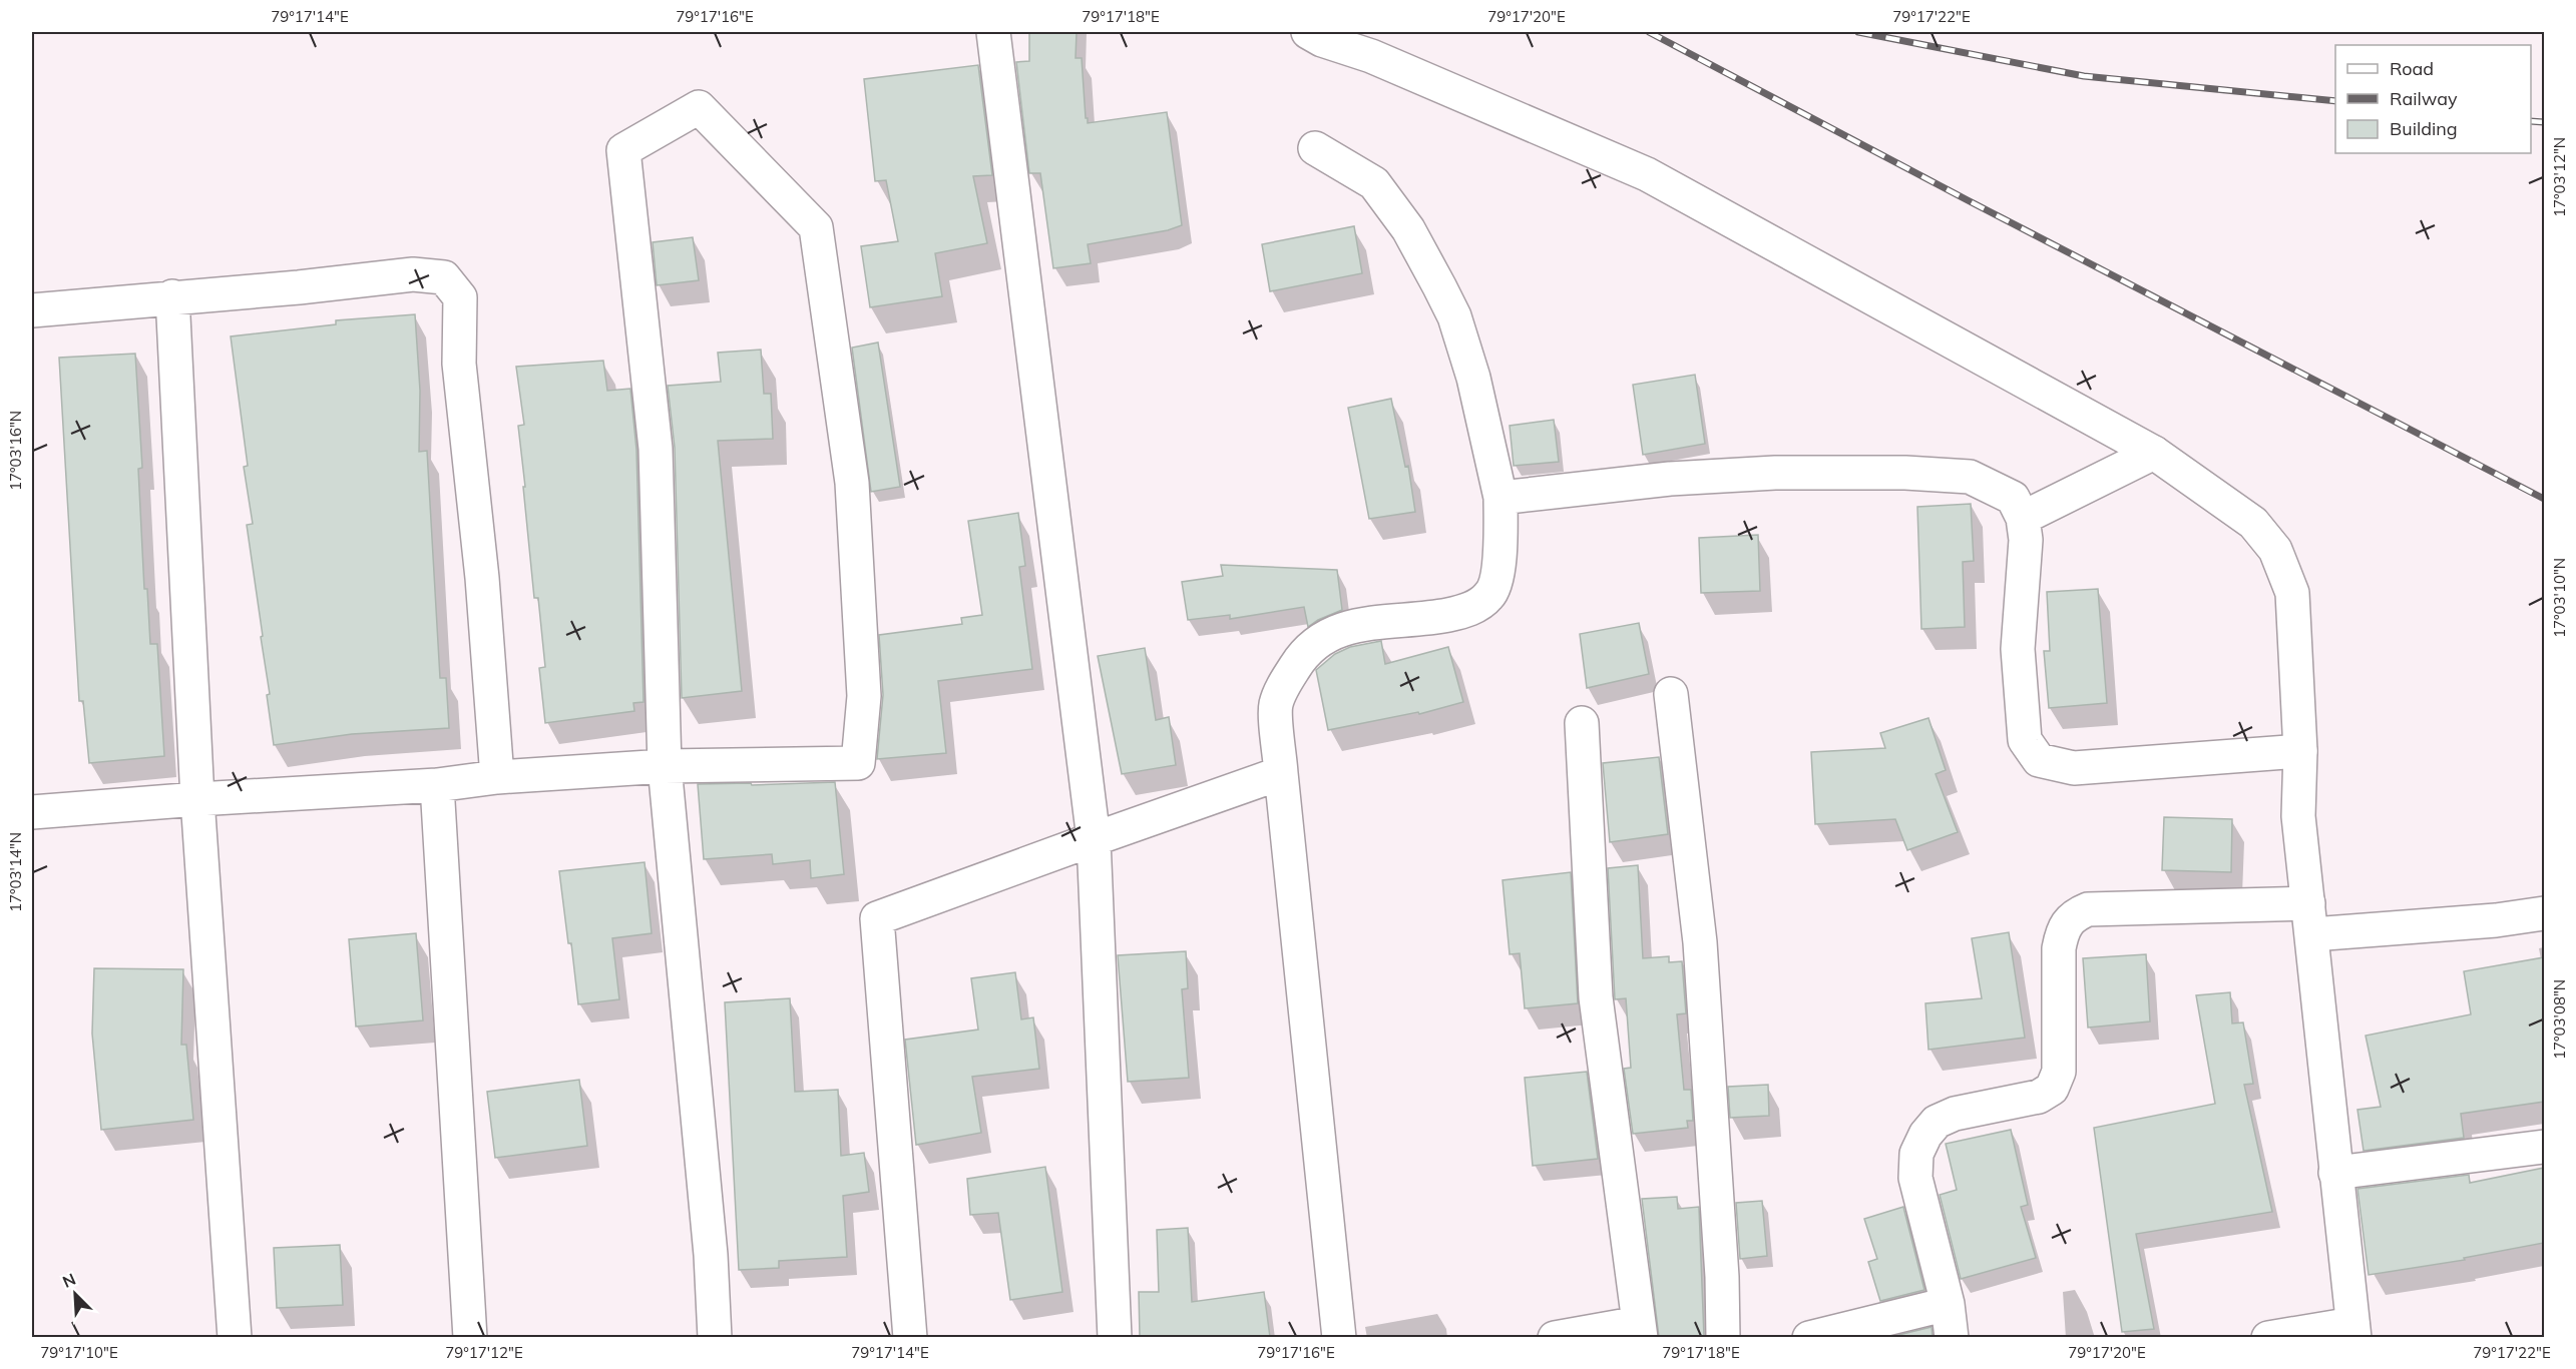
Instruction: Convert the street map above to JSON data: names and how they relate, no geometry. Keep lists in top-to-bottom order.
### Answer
{
  "legend": ["Road", "Railway", "Building"],
  "north": "top left",
  "coordinates": [
    "79°17'14\"E",
    "79°17'16\"E",
    "79°17'18\"E",
    "79°17'20\"E",
    "79°17'22\"E",
    "17°03'12\"N",
    "17°03'16\"N",
    "17°03'10\"N",
    "17°03'14\"N",
    "17°03'08\"N",
    "79°17'10\"E",
    "79°17'12\"E"
  ]
}
